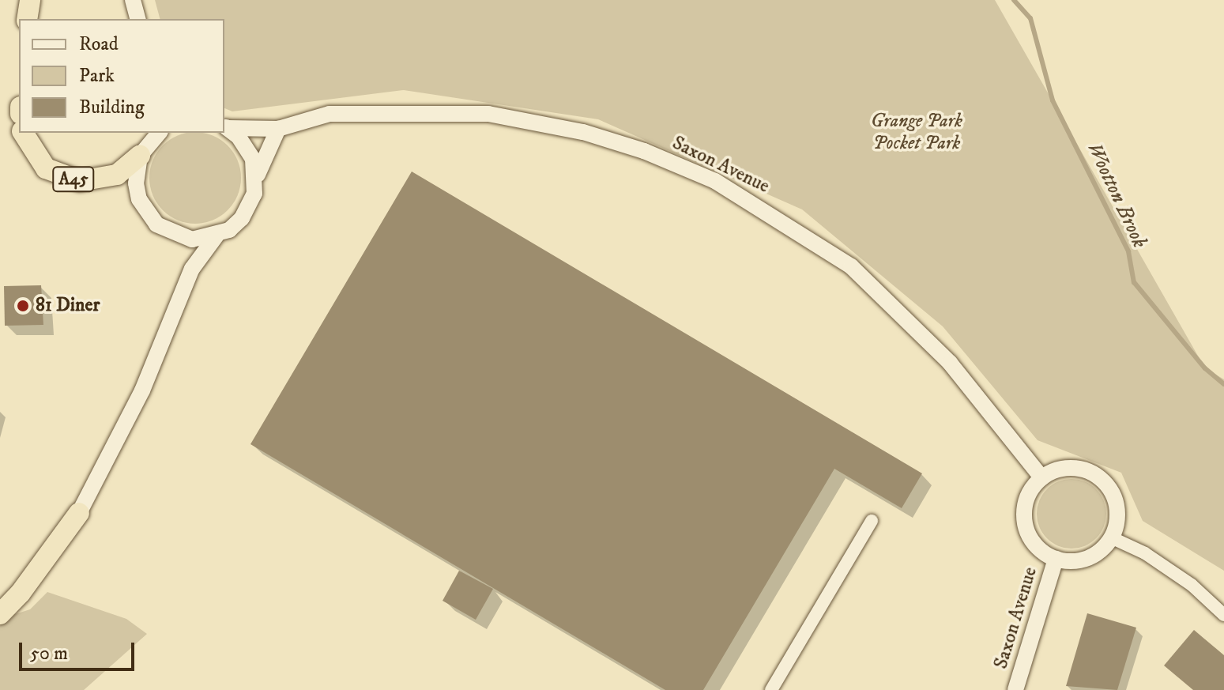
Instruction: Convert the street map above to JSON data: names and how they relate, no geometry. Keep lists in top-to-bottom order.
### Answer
{
  "streets": {
    "highway": ["A45"],
    "street": ["Saxon Avenue"]
  },
  "water": ["Wootton Brook"],
  "parks": ["Grange Park Pocket Park"],
  "places": ["81 Diner"],
  "legend": ["Road", "Park", "Building"],
  "scale_bar": "50 m"
}
